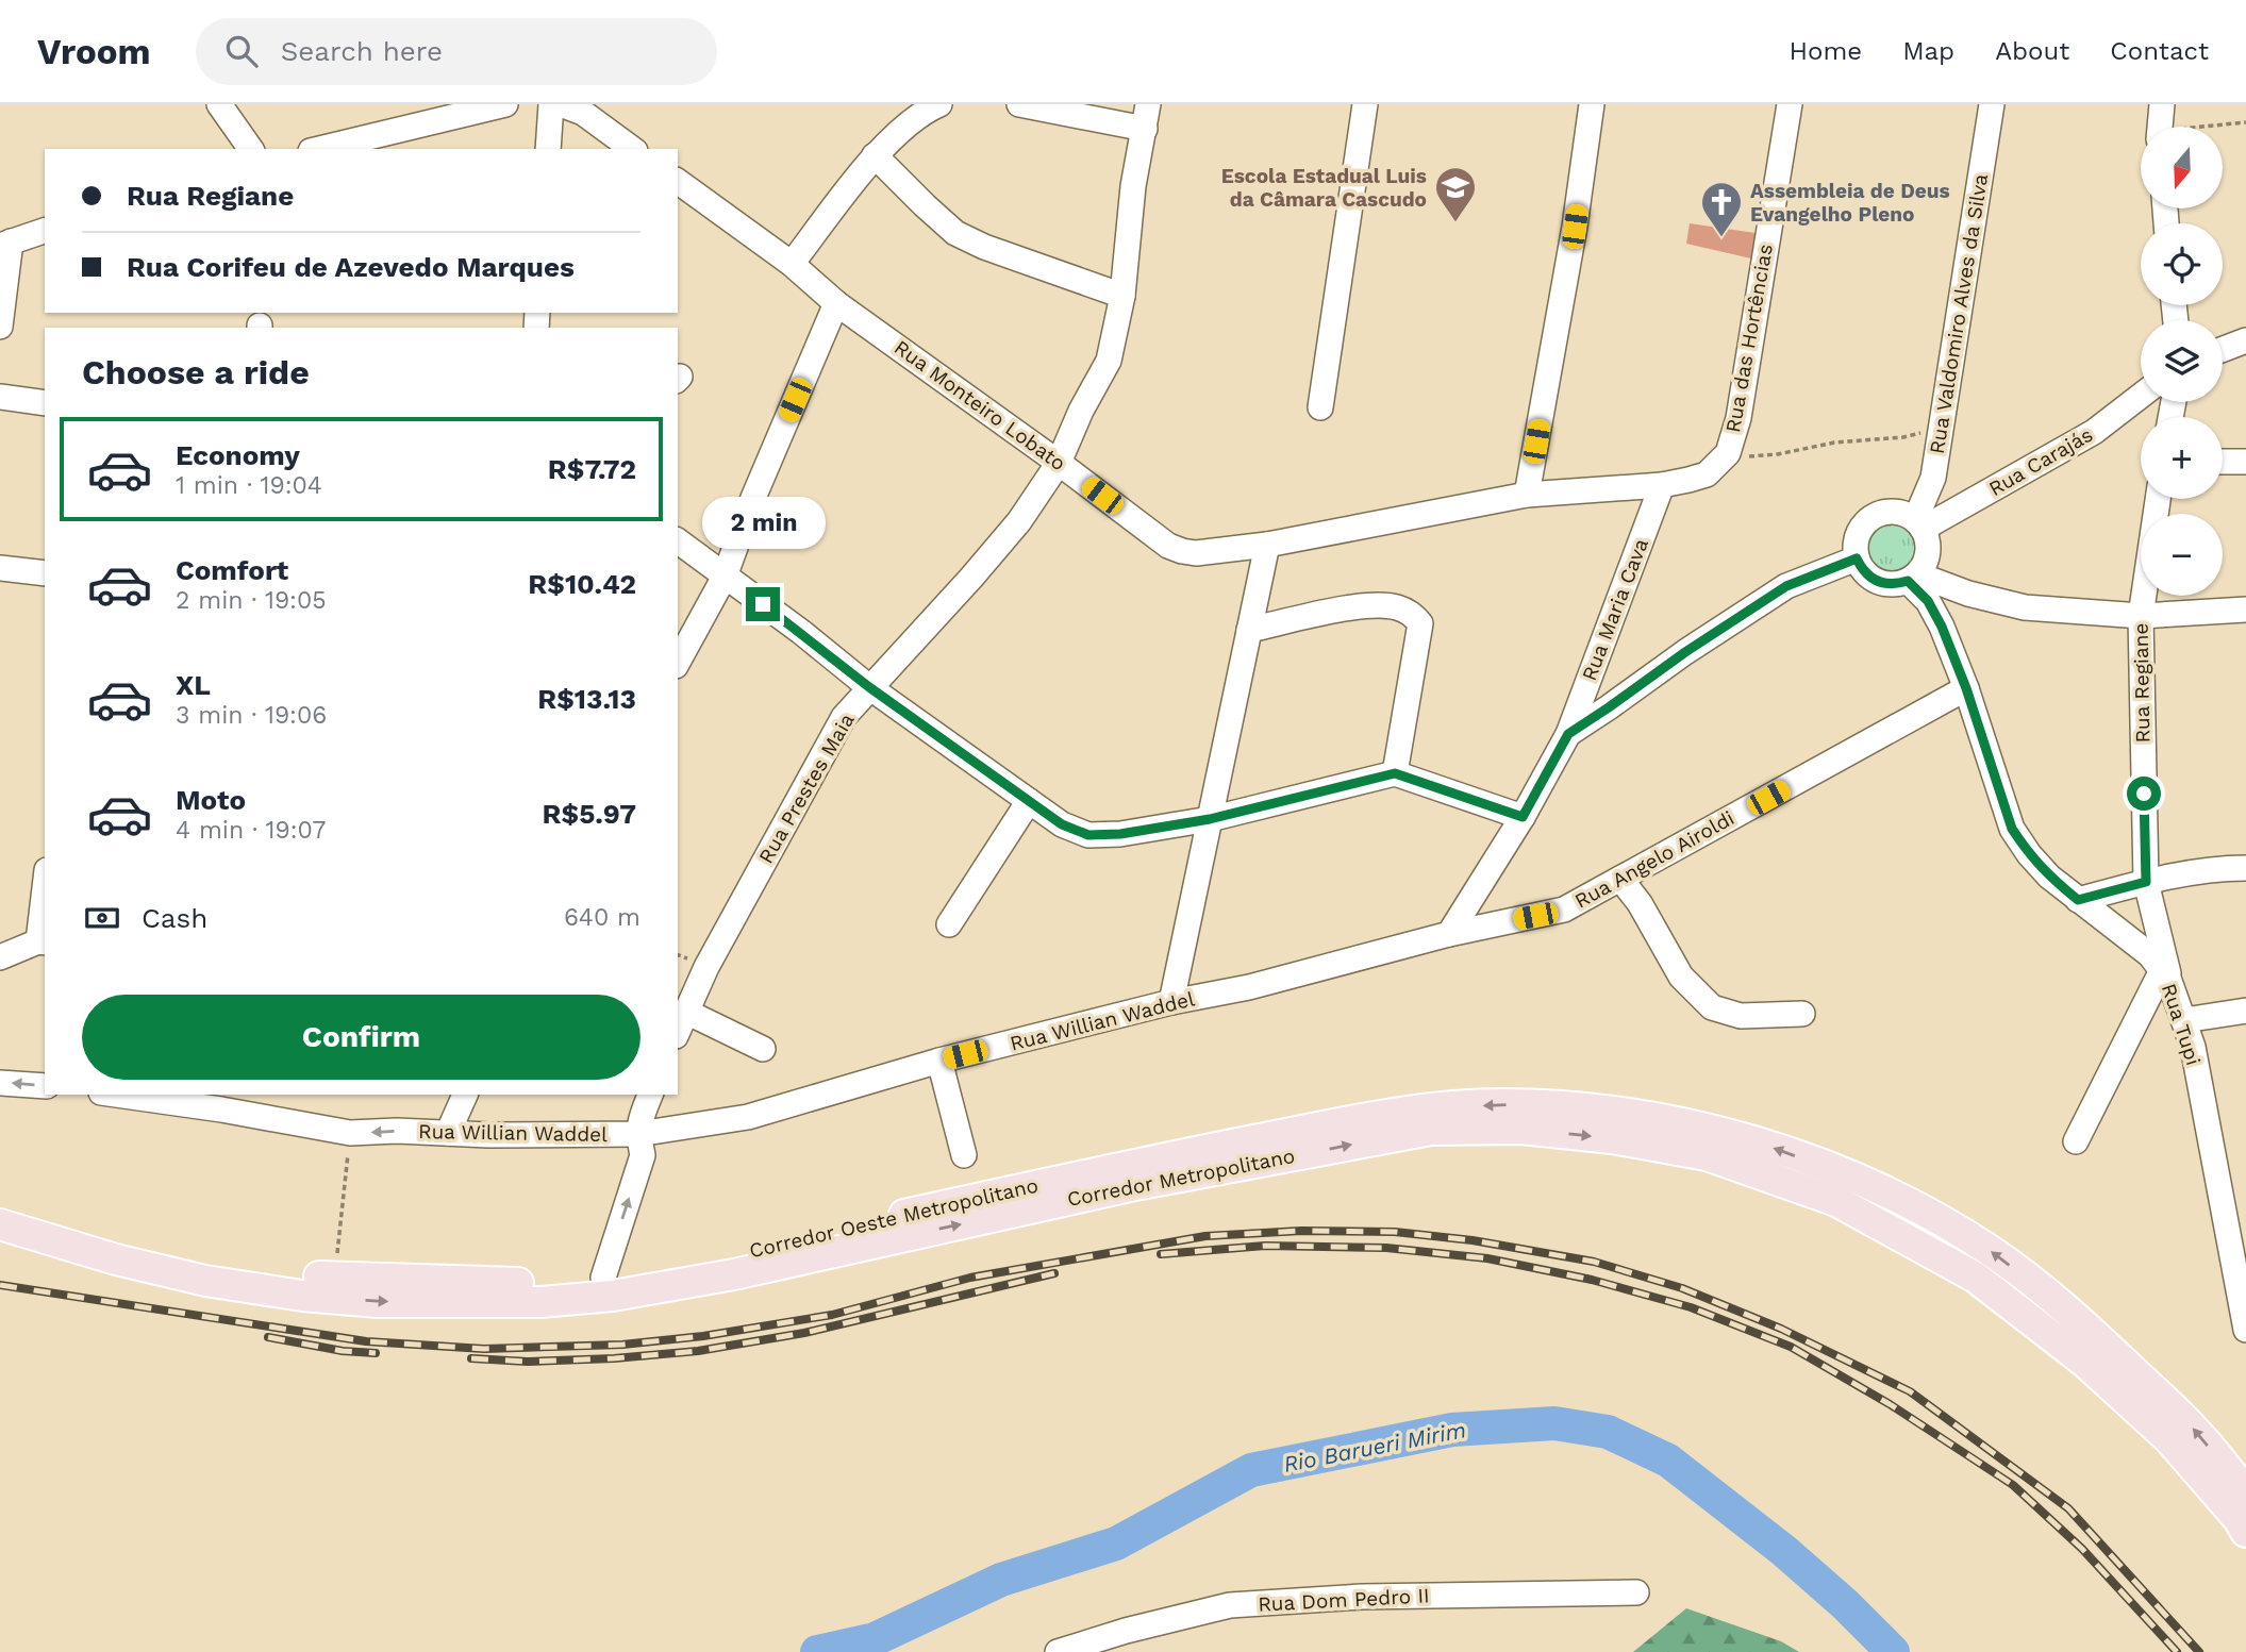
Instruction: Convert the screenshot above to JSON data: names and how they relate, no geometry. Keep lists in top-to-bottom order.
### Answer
{
  "streets": {
    "main road": ["Corredor Metropolitano", "Corredor Oeste Metropolitano"],
    "street": [
      "Rua Valdomiro Alves da Silva",
      "Rua das Hortências",
      "Rua Monteiro Lobato",
      "Rua Carajás",
      "Rua Maria Cava",
      "Rua Regiane",
      "Rua Prestes Maia",
      "Rua Angelo Airoldi",
      "Rua Willian Waddel",
      "Rua Tupi",
      "Rua Dom Pedro II"
    ]
  },
  "crossings": [
    ["Rua Valdomiro Alves da Silva", "Rua Carajás"],
    ["Rua Valdomiro Alves da Silva", "Rua Tupi"],
    ["Rua das Hortências", "Rua Monteiro Lobato"],
    ["Rua das Hortências", "Rua Maria Cava"],
    ["Rua Monteiro Lobato", "Rua Maria Cava"],
    ["Rua Monteiro Lobato", "Rua Prestes Maia"],
    ["Rua Carajás", "Rua Tupi"],
    ["Rua Regiane", "Rua Tupi"],
    ["Rua Angelo Airoldi", "Rua Willian Waddel"],
    ["Rua Angelo Airoldi", "Rua Tupi"]
  ],
  "one_way": ["Corredor Metropolitano", "Corredor Oeste Metropolitano"],
  "water": ["Rio Barueri Mirim"],
  "places": {
    "school or university": ["Escola Estadual Luis da Câmara Cascudo"],
    "church": ["Assembleia de Deus Evangelho Pleno"]
  },
  "north": "bottom",
  "page": {
    "header": "Vroom",
    "search": "Search here",
    "nav": [
      "Home",
      "Map",
      "About",
      "Contact"
    ],
    "map_buttons": ["+", "−"],
    "banner": ["Rua Regiane", "Rua Corifeu de Azevedo Marques"],
    "heading": "Choose a ride",
    "list": [
      {
        "name": "Economy",
        "note": "1 min · 19:04",
        "value": "R$7.72"
      },
      {
        "name": "Comfort",
        "note": "2 min · 19:05",
        "value": "R$10.42"
      },
      {
        "name": "XL",
        "note": "3 min · 19:06",
        "value": "R$13.13"
      },
      {
        "name": "Moto",
        "note": "4 min · 19:07",
        "value": "R$5.97"
      }
    ],
    "bubble": "2 min",
    "pay": ["Cash", "640 m"],
    "buttons": "Confirm"
  }
}
